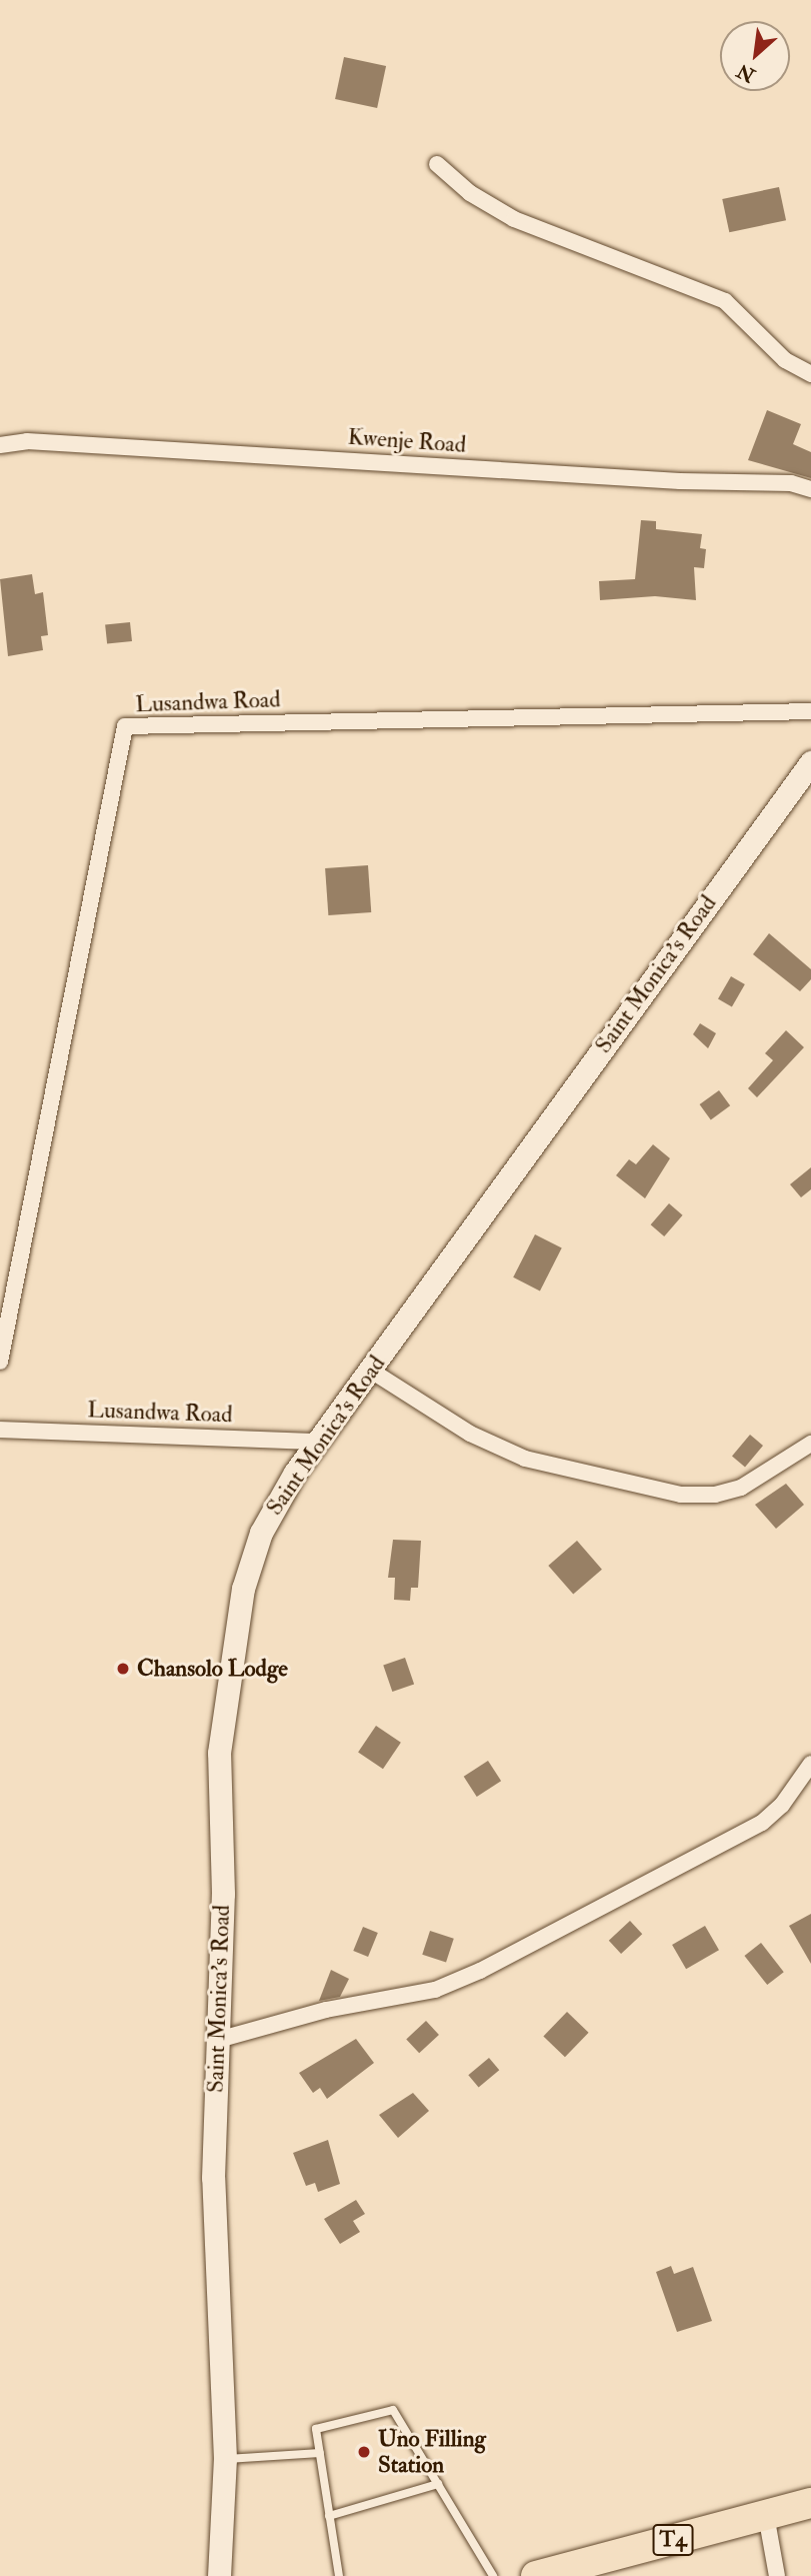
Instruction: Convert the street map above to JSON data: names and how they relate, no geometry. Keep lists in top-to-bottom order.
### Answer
{
  "streets": {
    "highway": ["T4"],
    "street": ["Kwenje Road", "Lusandwa Road", "Saint Monica's Road"]
  },
  "crossings": [
    ["Lusandwa Road", "Saint Monica's Road"]
  ],
  "places": ["Chansolo Lodge", "Uno Filling Station"],
  "north": "bottom left"
}
